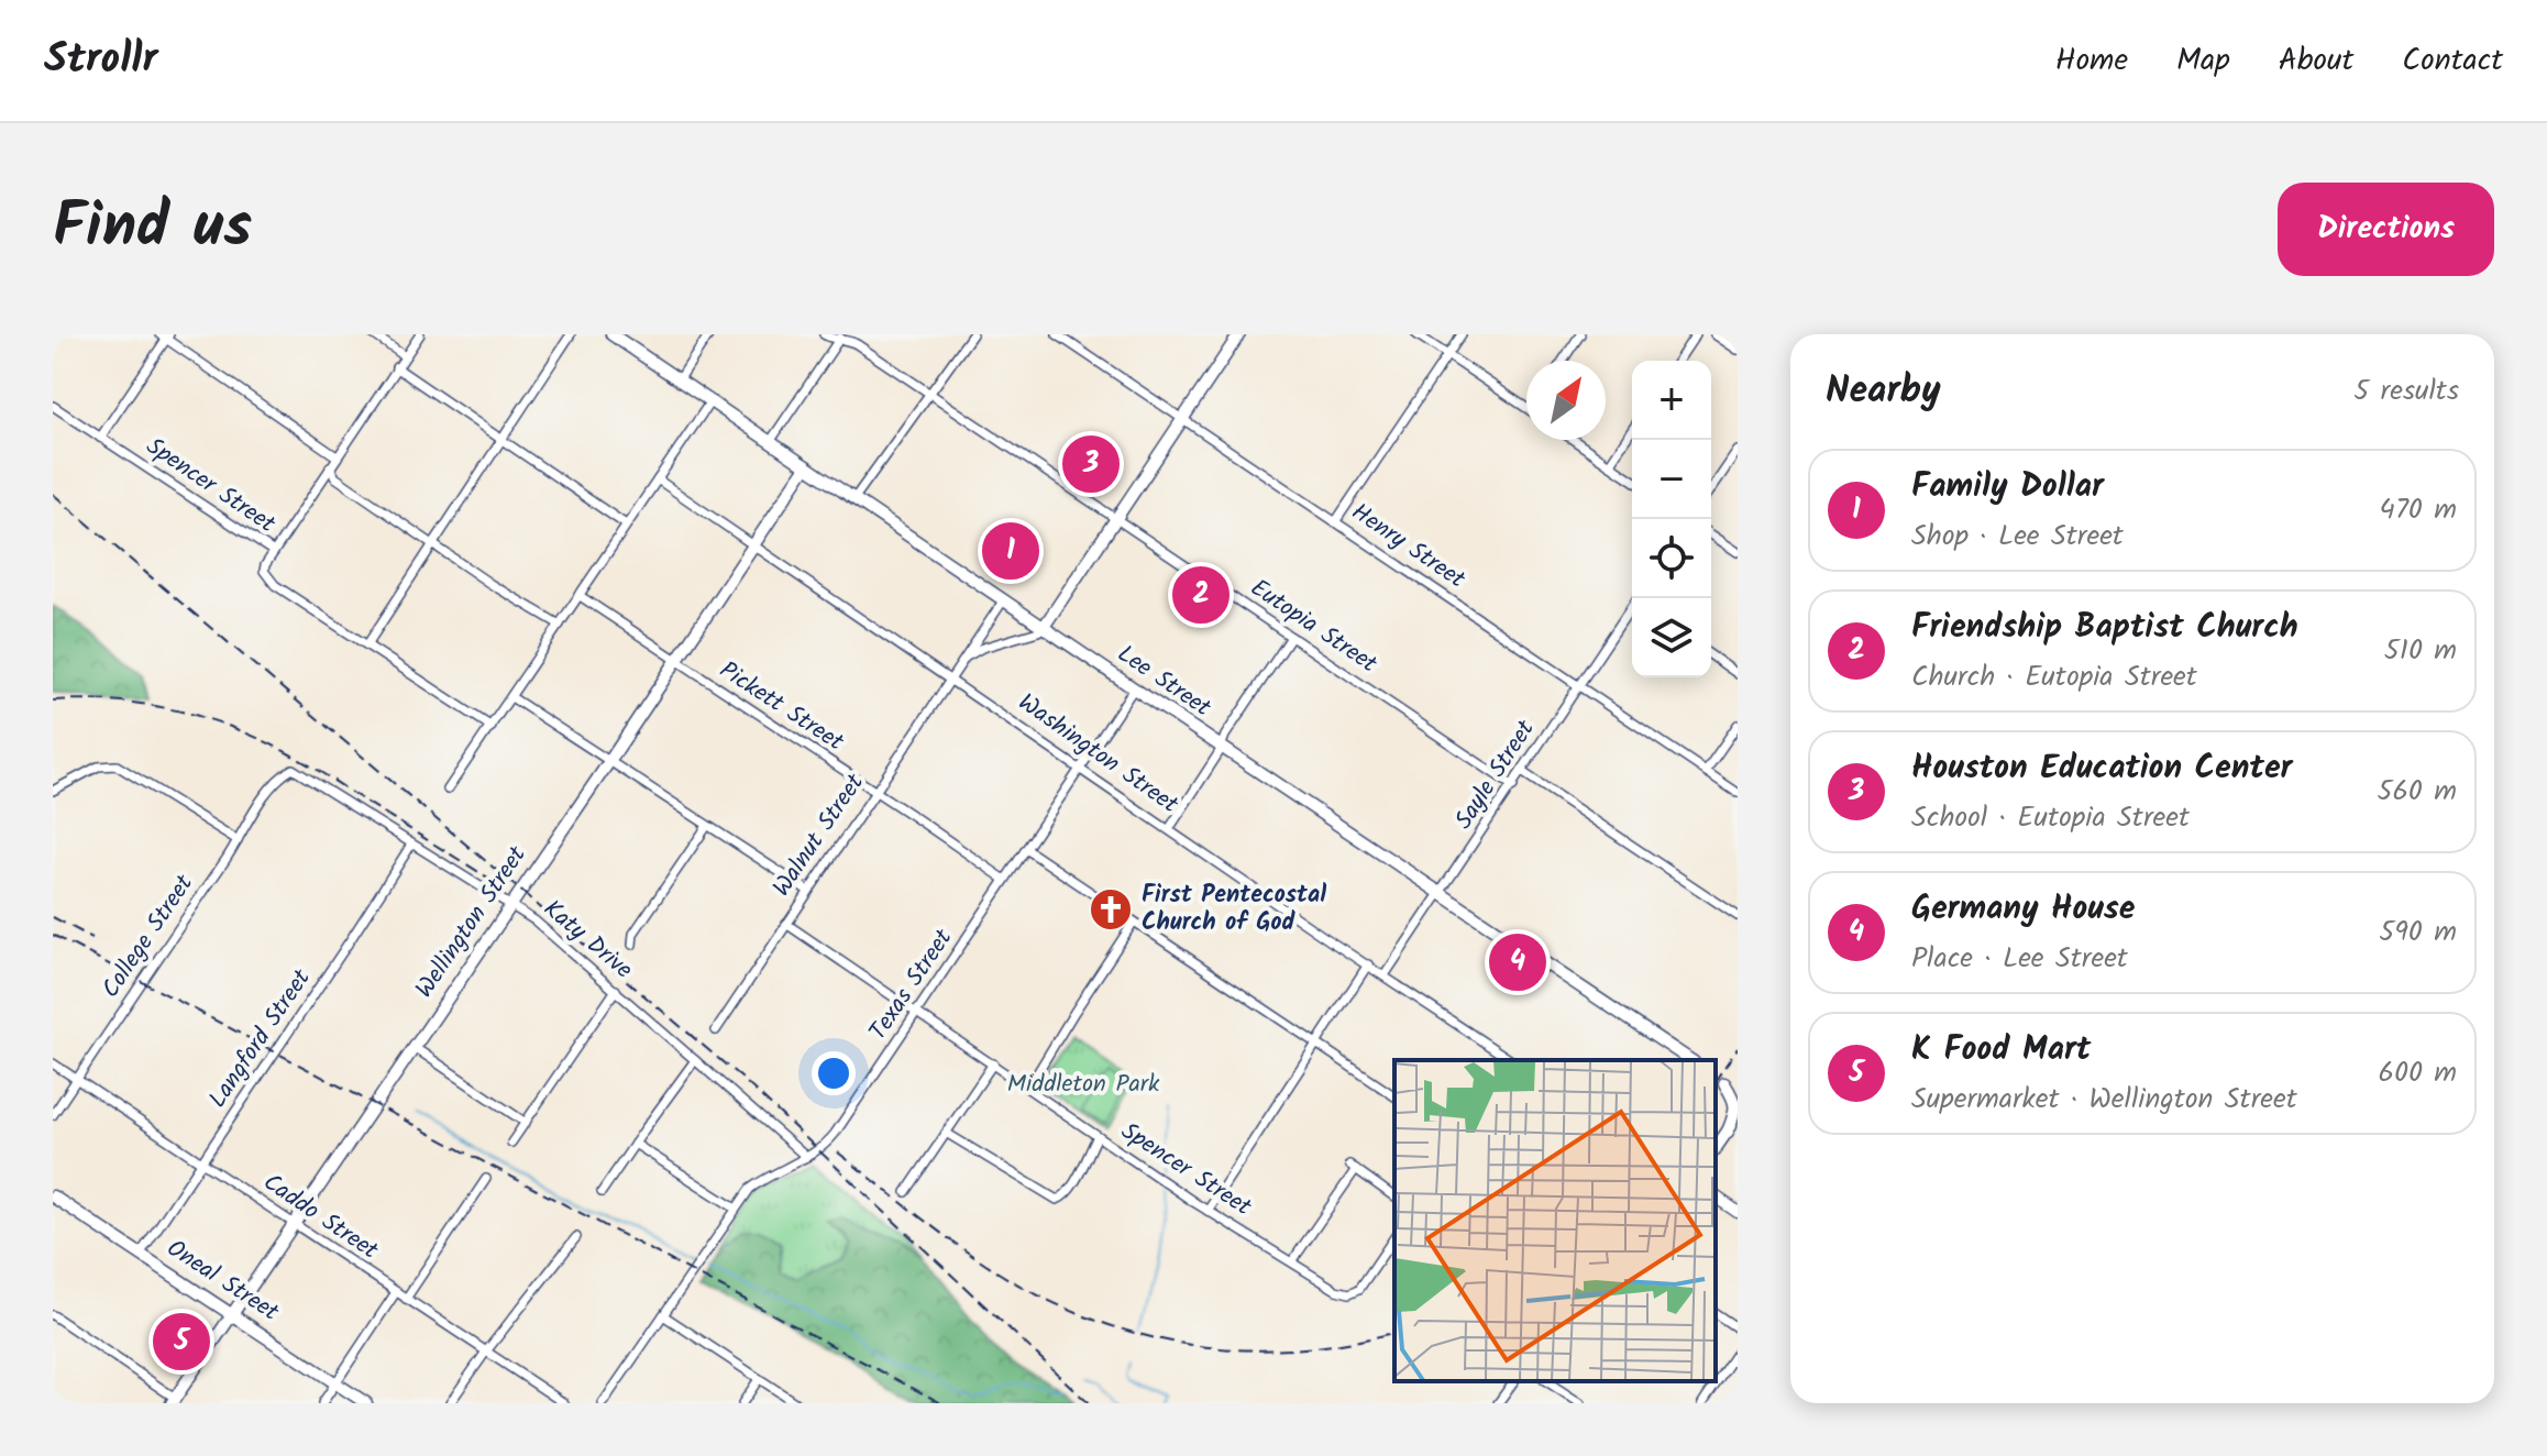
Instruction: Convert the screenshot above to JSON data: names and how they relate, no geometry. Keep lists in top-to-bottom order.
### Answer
{
  "streets": {
    "street": [
      "Spencer Street",
      "Henry Street",
      "Eutopia Street",
      "Lee Street",
      "Pickett Street",
      "Washington Street",
      "Sayle Street",
      "Walnut Street",
      "Wellington Street",
      "College Street",
      "Katy Drive",
      "Texas Street",
      "Langford Street",
      "Caddo Street",
      "Oneal Street"
    ]
  },
  "crossings": [
    ["Spencer Street", "Walnut Street"],
    ["Spencer Street", "Texas Street"],
    ["Henry Street", "Sayle Street"],
    ["Eutopia Street", "Sayle Street"],
    ["Lee Street", "Sayle Street"],
    ["Lee Street", "Walnut Street"],
    ["Lee Street", "Wellington Street"],
    ["Lee Street", "Texas Street"],
    ["Pickett Street", "Walnut Street"],
    ["Pickett Street", "Wellington Street"],
    ["Pickett Street", "Texas Street"],
    ["Washington Street", "Sayle Street"],
    ["Washington Street", "Walnut Street"],
    ["Washington Street", "Wellington Street"],
    ["Washington Street", "Texas Street"],
    ["Wellington Street", "Katy Drive"],
    ["Wellington Street", "Caddo Street"],
    ["Wellington Street", "Oneal Street"],
    ["College Street", "Katy Drive"],
    ["College Street", "Caddo Street"],
    ["Katy Drive", "Texas Street"],
    ["Katy Drive", "Langford Street"],
    ["Langford Street", "Caddo Street"],
    ["Langford Street", "Oneal Street"]
  ],
  "parks": ["Middleton Park"],
  "places": {
    "church": ["First Pentecostal Church of God"]
  },
  "north": "top right",
  "page": {
    "header": "Strollr",
    "nav": [
      "Home",
      "Map",
      "About",
      "Contact"
    ],
    "title": "Find us",
    "buttons": "Directions",
    "heading": ["Nearby", "5 results"],
    "map_buttons": ["+", "−"],
    "pins": [
      "3",
      "1",
      "2",
      "4",
      "5"
    ],
    "list": [
      {
        "mark": "1",
        "name": "Family Dollar",
        "note": "Shop · Lee Street",
        "value": "470 m"
      },
      {
        "mark": "2",
        "name": "Friendship Baptist Church",
        "note": "Church · Eutopia Street",
        "value": "510 m"
      },
      {
        "mark": "3",
        "name": "Houston Education Center",
        "note": "School · Eutopia Street",
        "value": "560 m"
      },
      {
        "mark": "4",
        "name": "Germany House",
        "note": "Place · Lee Street",
        "value": "590 m"
      },
      {
        "mark": "5",
        "name": "K Food Mart",
        "note": "Supermarket · Wellington Street",
        "value": "600 m"
      }
    ]
  }
}
